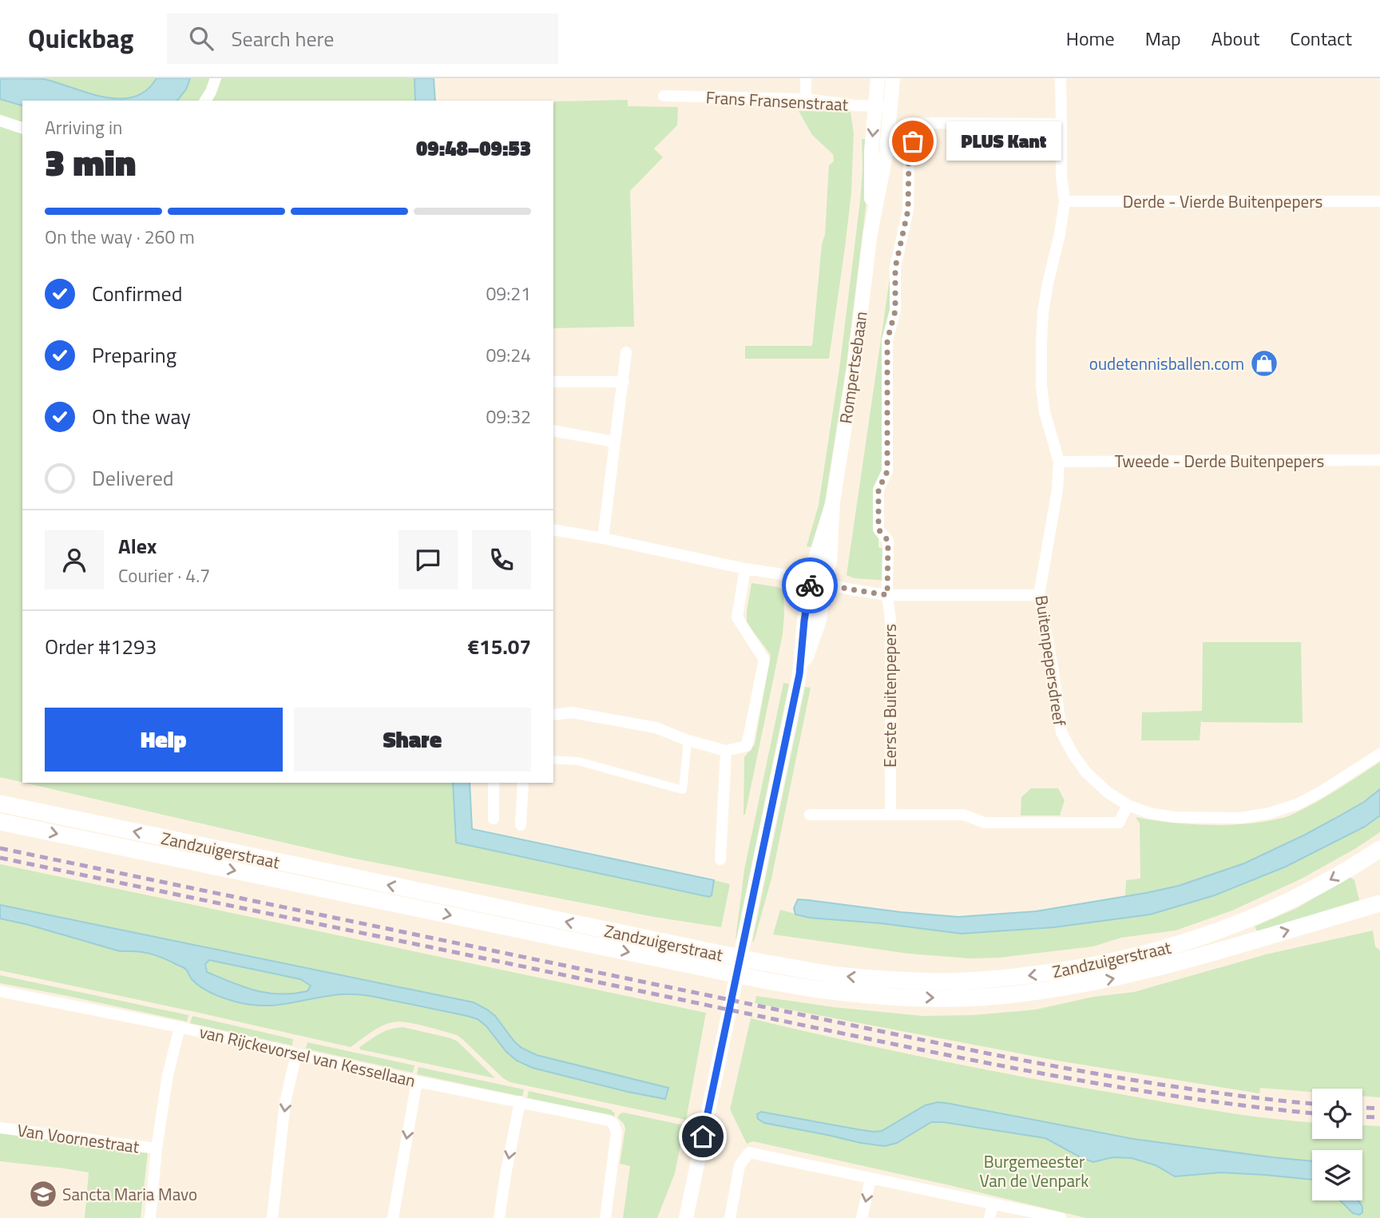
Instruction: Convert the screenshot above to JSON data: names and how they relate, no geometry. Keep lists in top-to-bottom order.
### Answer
{
  "streets": {
    "main road": ["Zandzuigerstraat"],
    "street": [
      "Frans Fransenstraat",
      "Derde - Vierde Buitenpepers",
      "Rompertsebaan",
      "Tweede - Derde Buitenpepers",
      "Buitenpepersdreef",
      "Eerste Buitenpepers",
      "van Rijckevorsel van Kessellaan",
      "Van Voornestraat"
    ]
  },
  "crossings": [
    ["Frans Fransenstraat", "Rompertsebaan"],
    ["Derde - Vierde Buitenpepers", "Buitenpepersdreef"],
    ["Tweede - Derde Buitenpepers", "Buitenpepersdreef"]
  ],
  "parks": ["Burgemeester Van de Venpark"],
  "places": {
    "other": ["PLUS Kant"],
    "shop": ["oudetennisballen.com"],
    "school or university": ["Sancta Maria Mavo"]
  },
  "page": {
    "header": "Quickbag",
    "search": "Search here",
    "nav": [
      "Home",
      "Map",
      "About",
      "Contact"
    ],
    "heading": ["3 min", "Arriving in", "09:48–09:53"],
    "panel": [
      "Alex",
      "Courier · 4.7",
      "Order #1293",
      "€15.07"
    ],
    "bubble": "PLUS Kant",
    "bar": "On the way · 260 m",
    "list": [
      ["Confirmed", "09:21"],
      ["Preparing", "09:24"],
      ["On the way", "09:32"],
      "Delivered"
    ],
    "buttons": ["Help", "Share"]
  }
}
